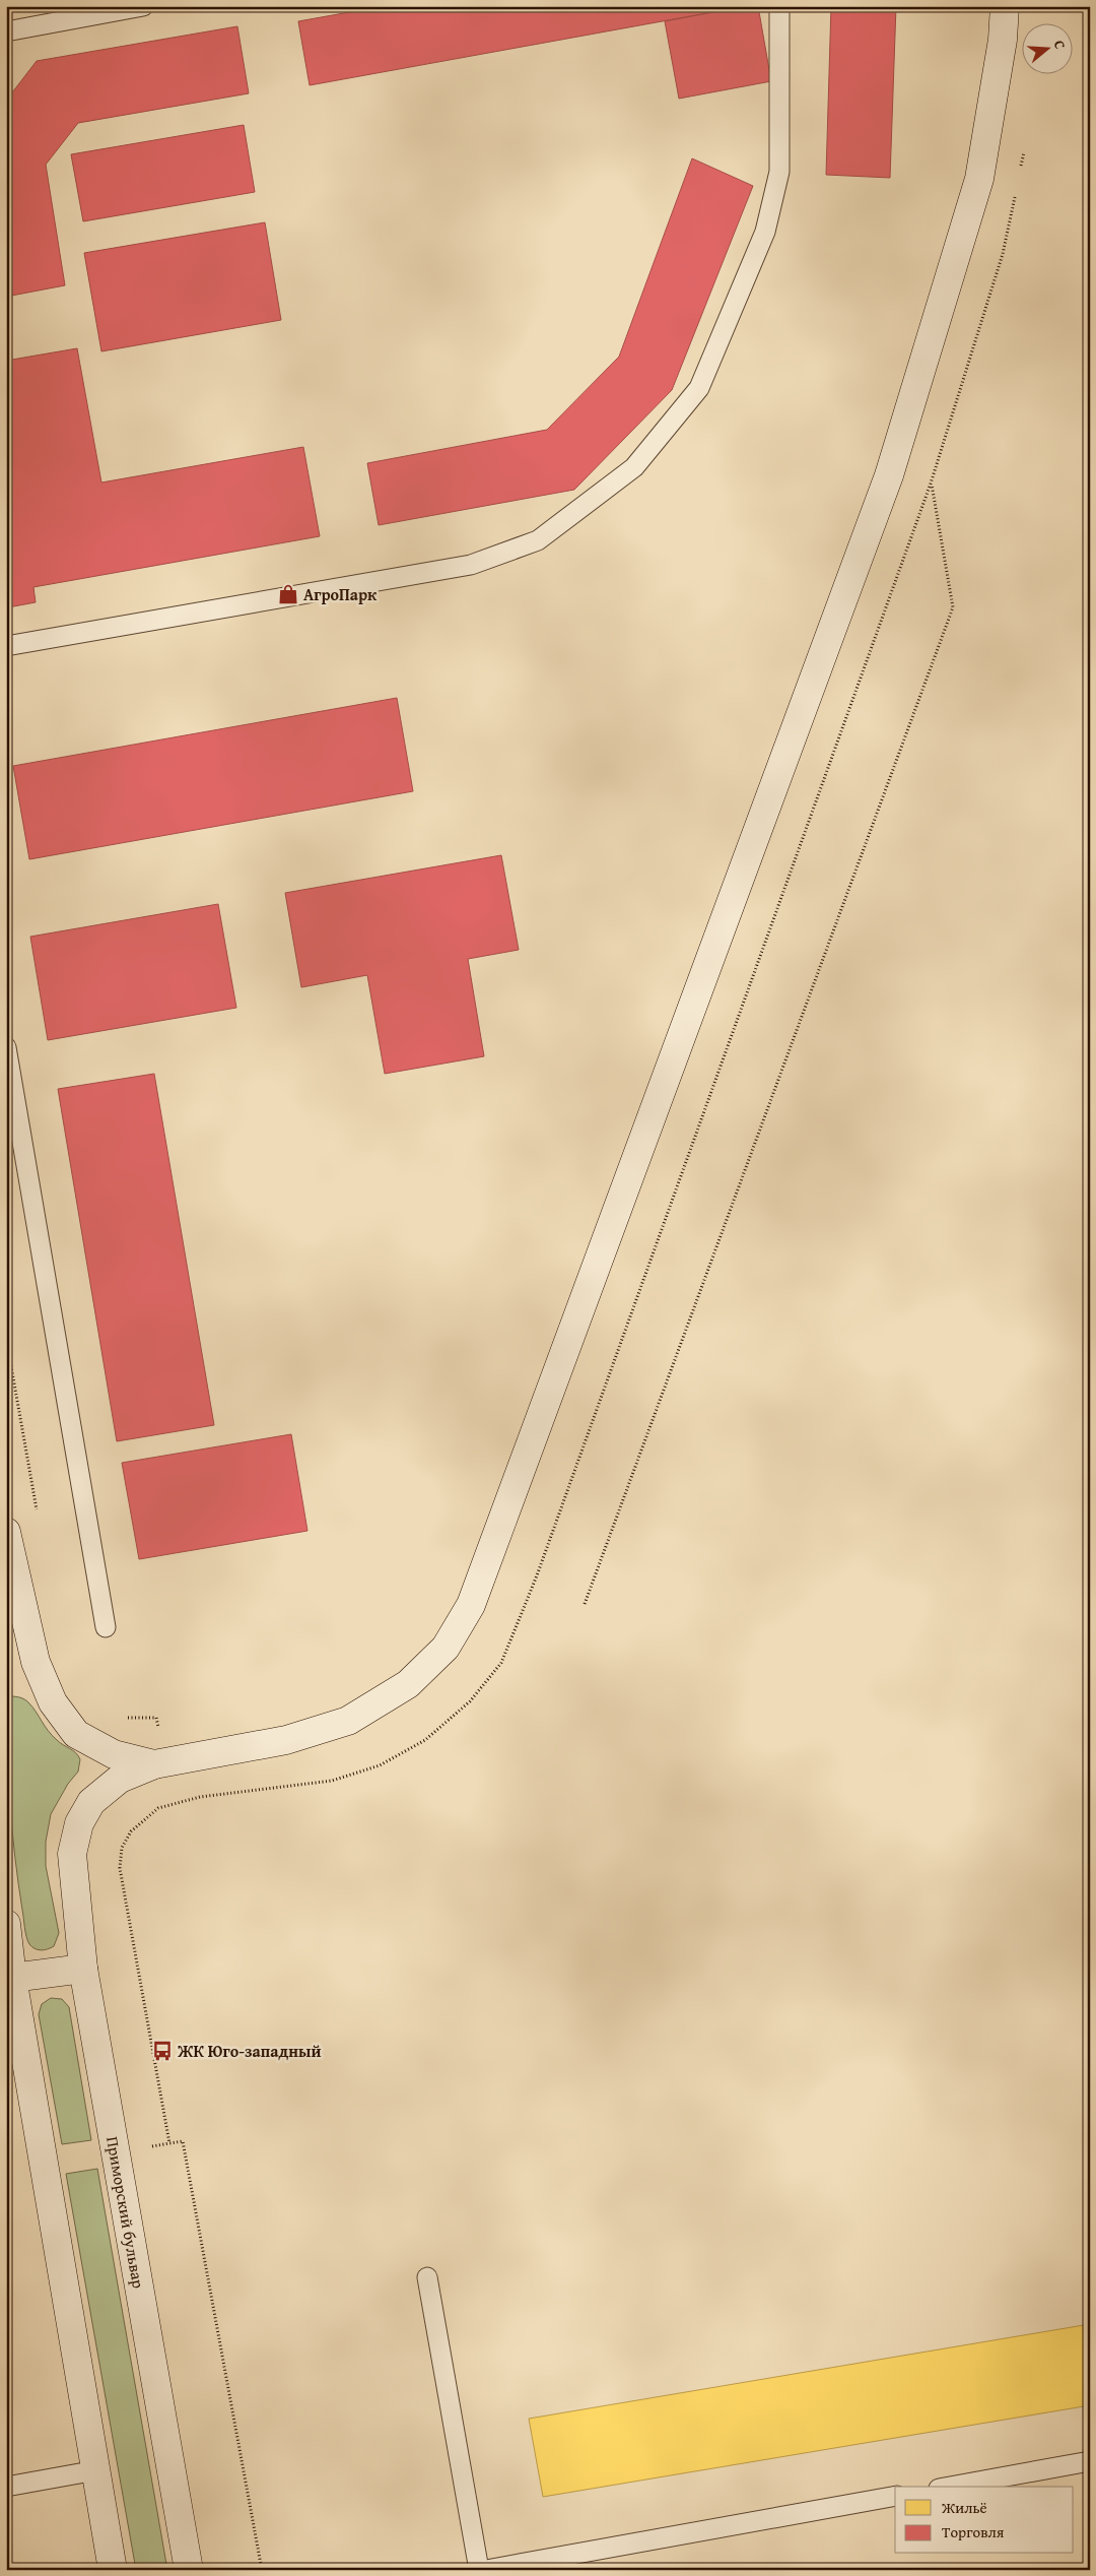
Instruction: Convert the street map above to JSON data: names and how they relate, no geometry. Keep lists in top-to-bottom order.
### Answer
{
  "streets": {
    "main road": ["Приморский бульвар"]
  },
  "places": {
    "shop": ["АгроПарк"],
    "bus stop": ["ЖК Юго-западный"]
  },
  "legend": ["Жильё", "Торговля"],
  "north": "right"
}
